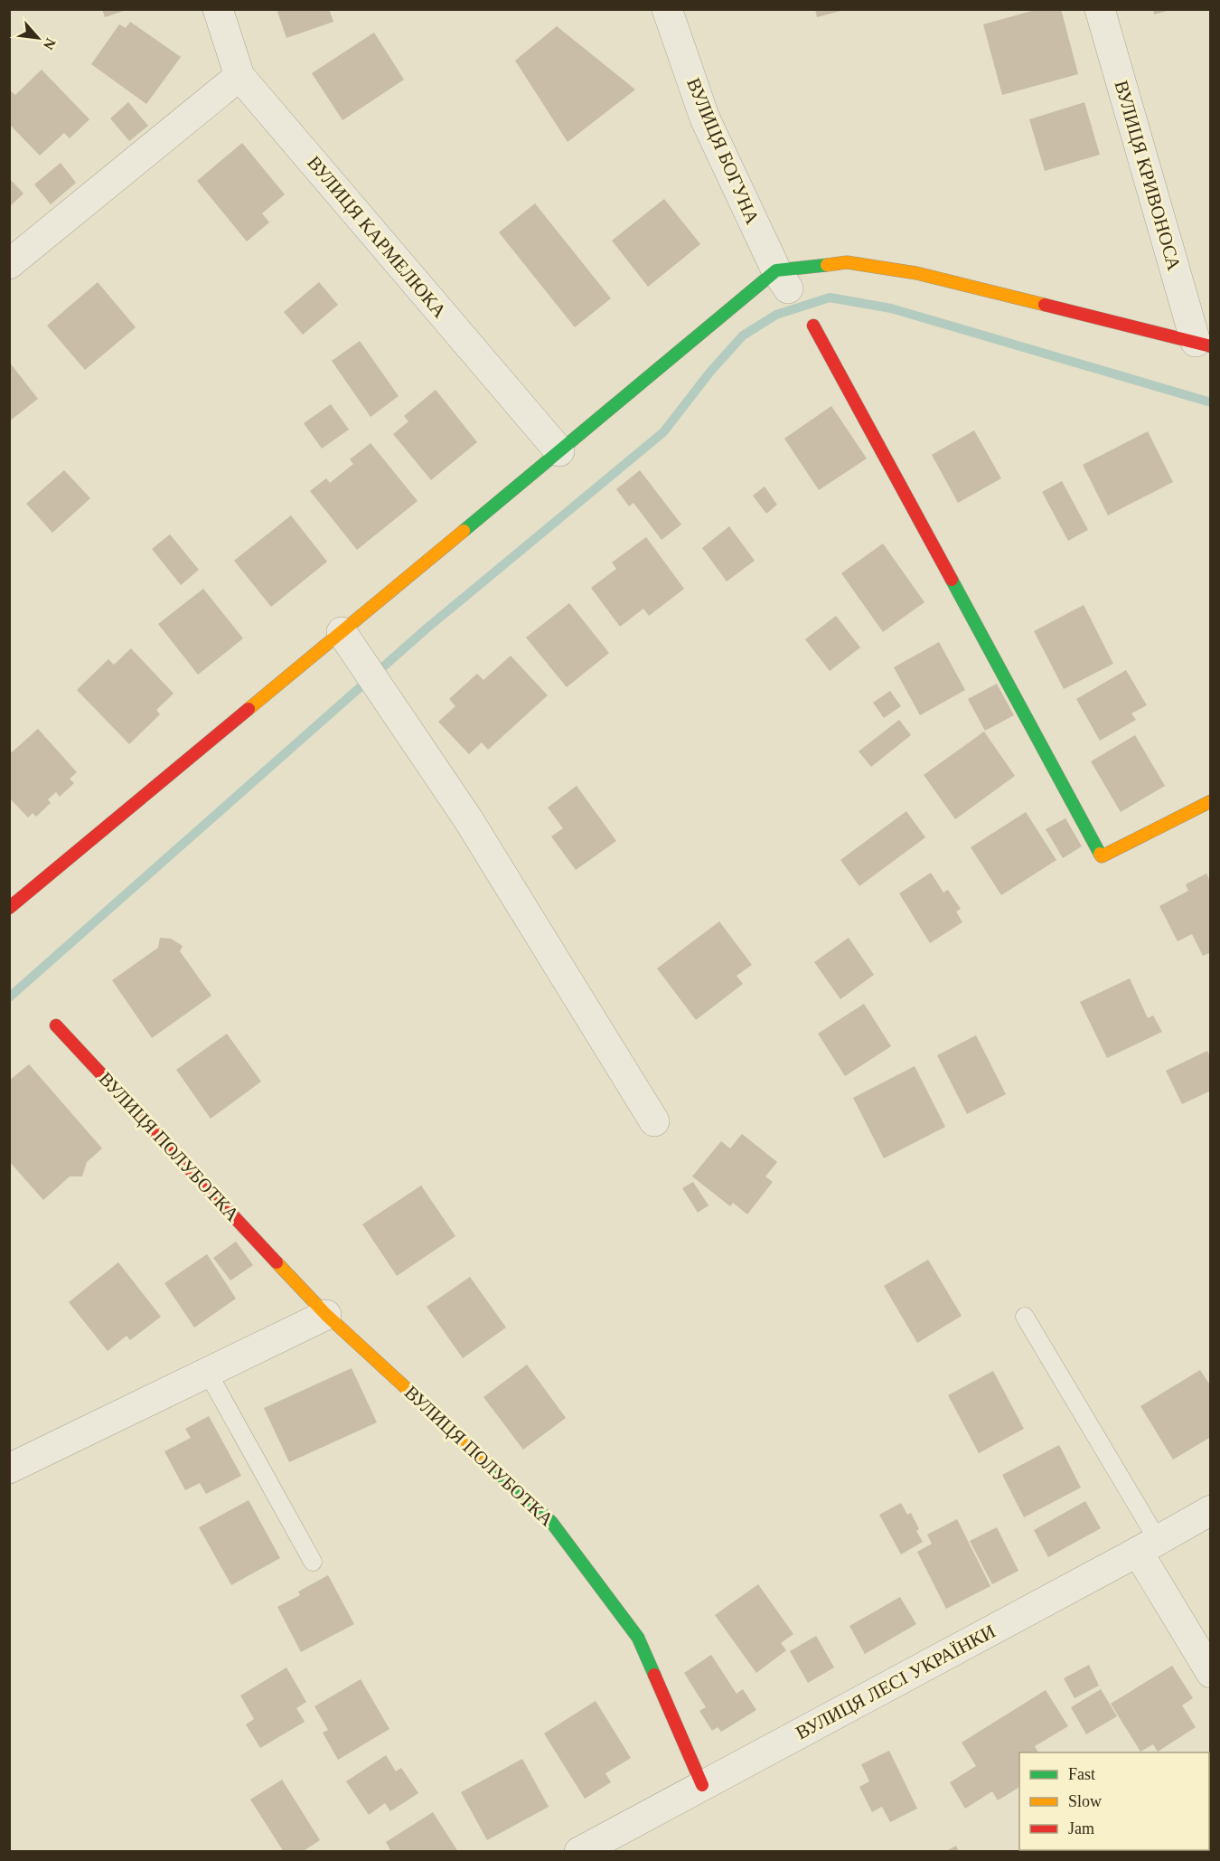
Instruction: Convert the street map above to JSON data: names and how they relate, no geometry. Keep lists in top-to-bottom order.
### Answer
{
  "streets": {
    "street": [
      "ВУЛИЦЯ БОГУНА",
      "ВУЛИЦЯ КРИВОНОСА",
      "ВУЛИЦЯ КАРМЕЛЮКА",
      "ВУЛИЦЯ ПОЛУБОТКА",
      "ВУЛИЦЯ ЛЕСІ УКРАЇНКИ"
    ]
  },
  "crossings": [
    ["ВУЛИЦЯ ПОЛУБОТКА", "ВУЛИЦЯ ЛЕСІ УКРАЇНКИ"]
  ],
  "legend": ["Fast", "Slow", "Jam"],
  "north": "bottom right"
}
